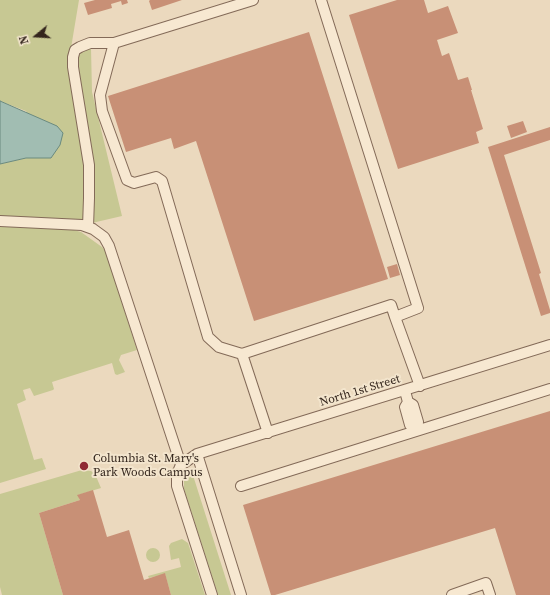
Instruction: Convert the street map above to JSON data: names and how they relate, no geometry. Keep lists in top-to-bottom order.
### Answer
{
  "streets": {
    "street": ["North 1st Street"]
  },
  "places": ["Columbia St. Mary's Park Woods Campus"],
  "north": "left"
}
